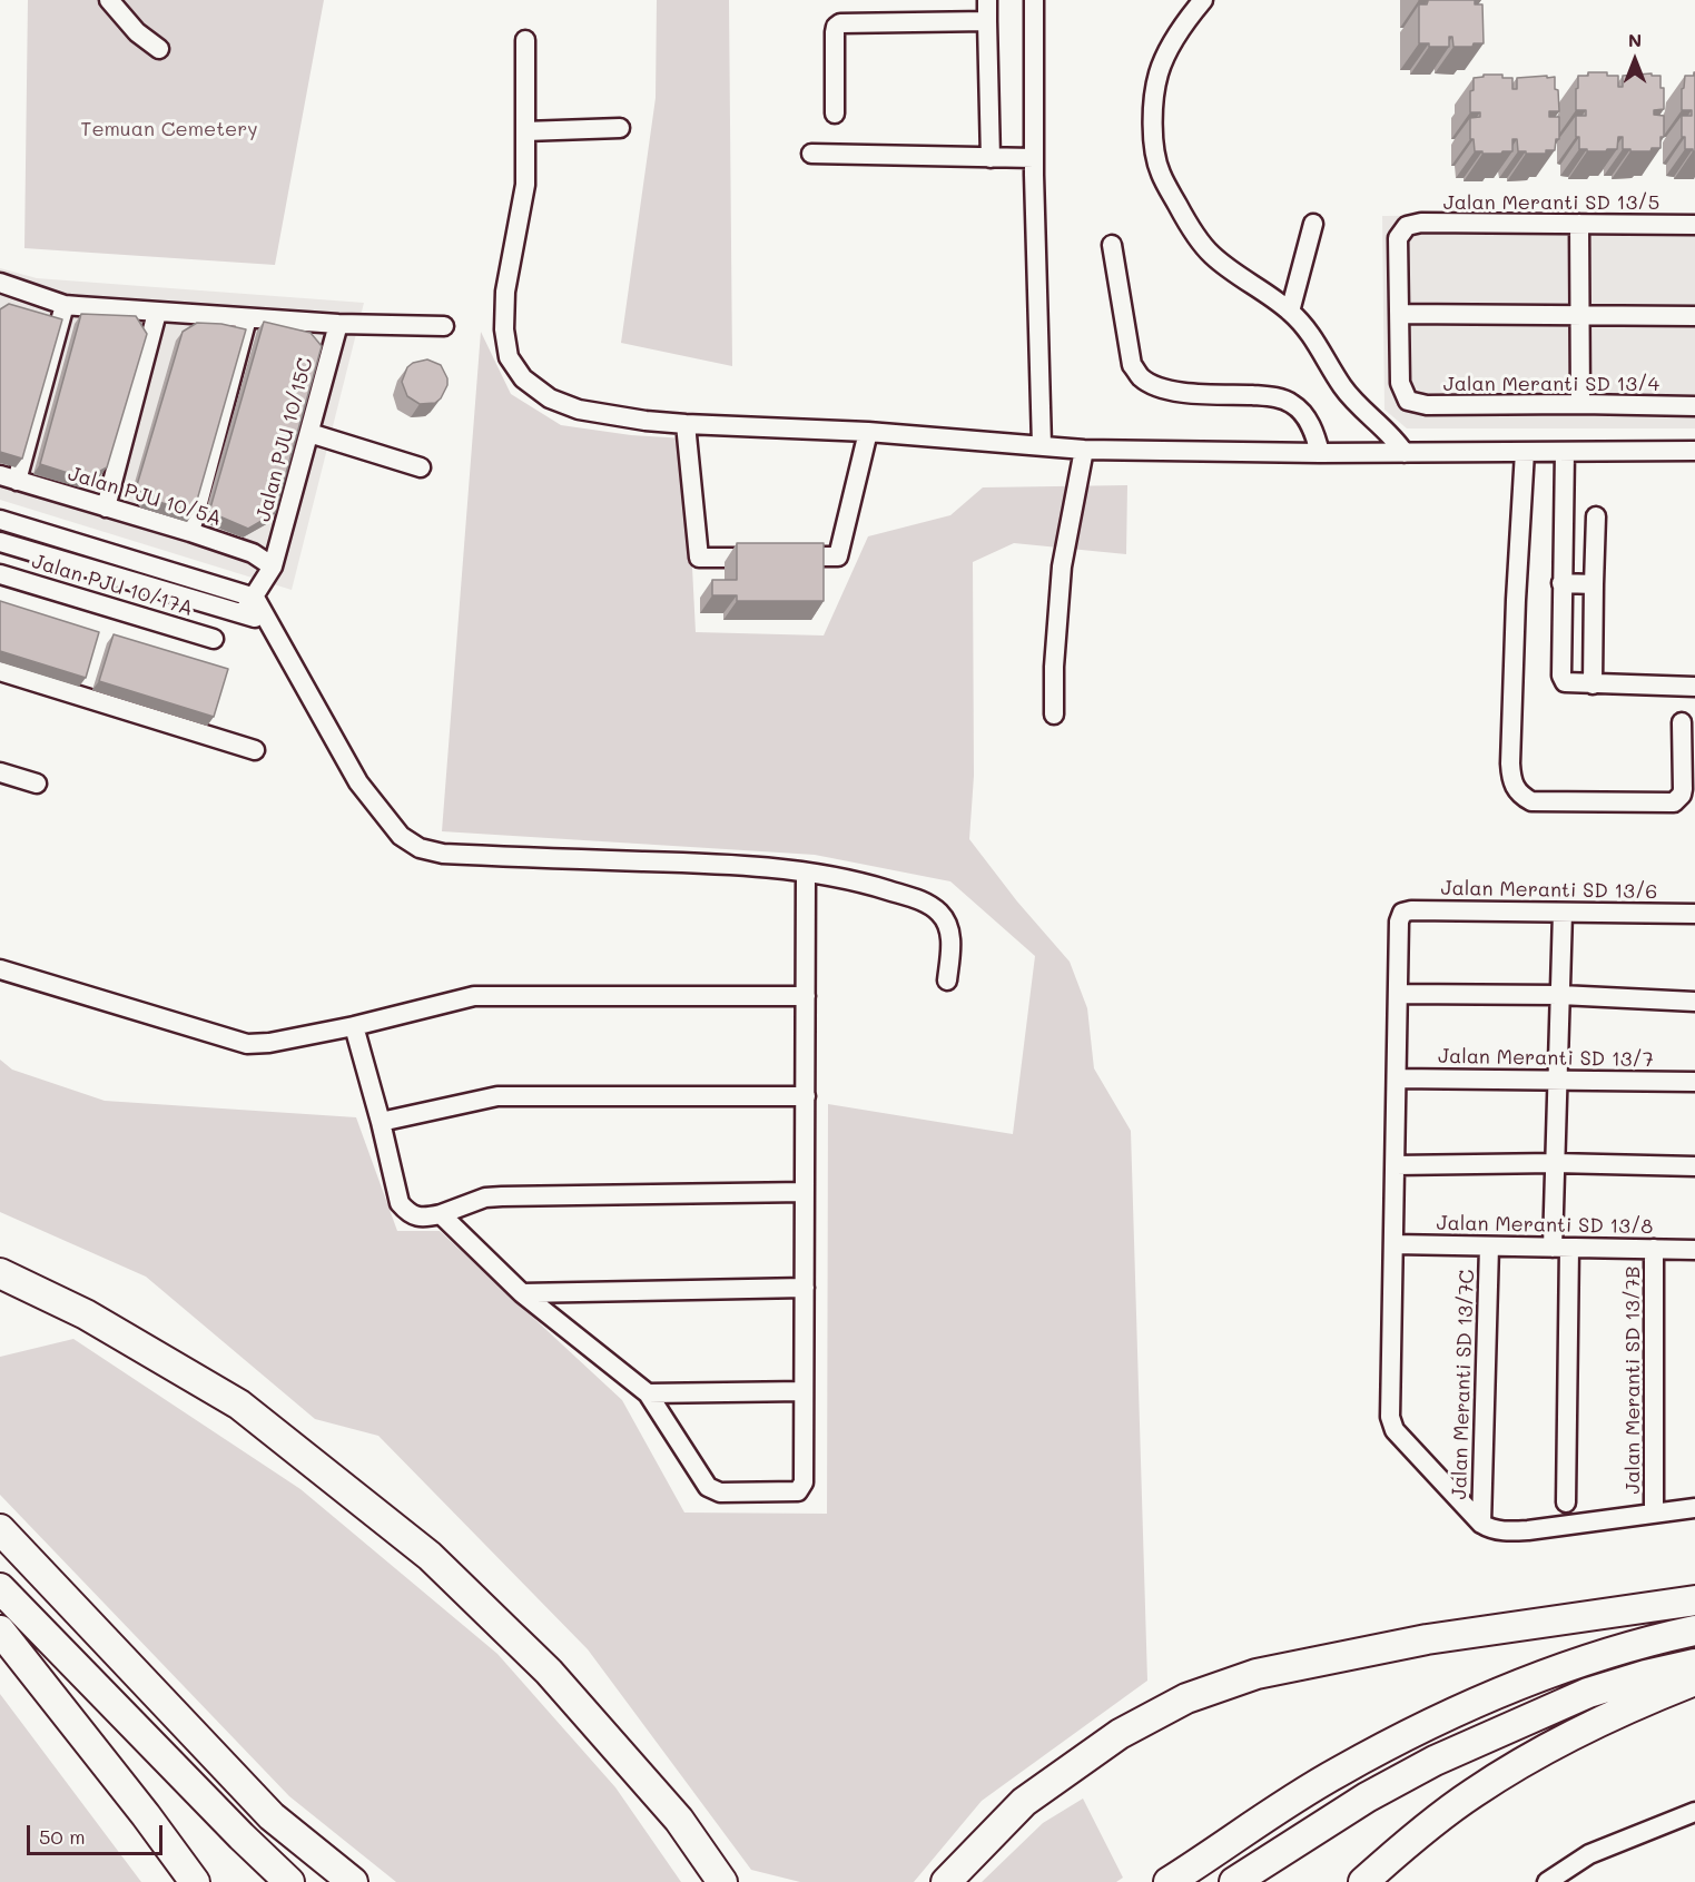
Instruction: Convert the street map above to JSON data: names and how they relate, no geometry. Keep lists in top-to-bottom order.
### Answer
{
  "streets": {
    "street": [
      "Jalan Meranti SD 13/5",
      "Jalan Meranti SD 13/4",
      "Jalan PJU 10/15C",
      "Jalan PJU 10/5A",
      "Jalan PJU 10/17A",
      "Jalan Meranti SD 13/6",
      "Jalan Meranti SD 13/7",
      "Jalan Meranti SD 13/8",
      "Jalan Meranti SD 13/7B",
      "Jalan Meranti SD 13/7C"
    ]
  },
  "crossings": [
    ["Jalan Meranti SD 13/5", "Jalan Meranti SD 13/4"],
    ["Jalan PJU 10/15C", "Jalan PJU 10/5A"],
    ["Jalan Meranti SD 13/8", "Jalan Meranti SD 13/7B"],
    ["Jalan Meranti SD 13/8", "Jalan Meranti SD 13/7C"]
  ],
  "parks": ["Temuan Cemetery"],
  "scale_bar": "50 m",
  "north": "top"
}
